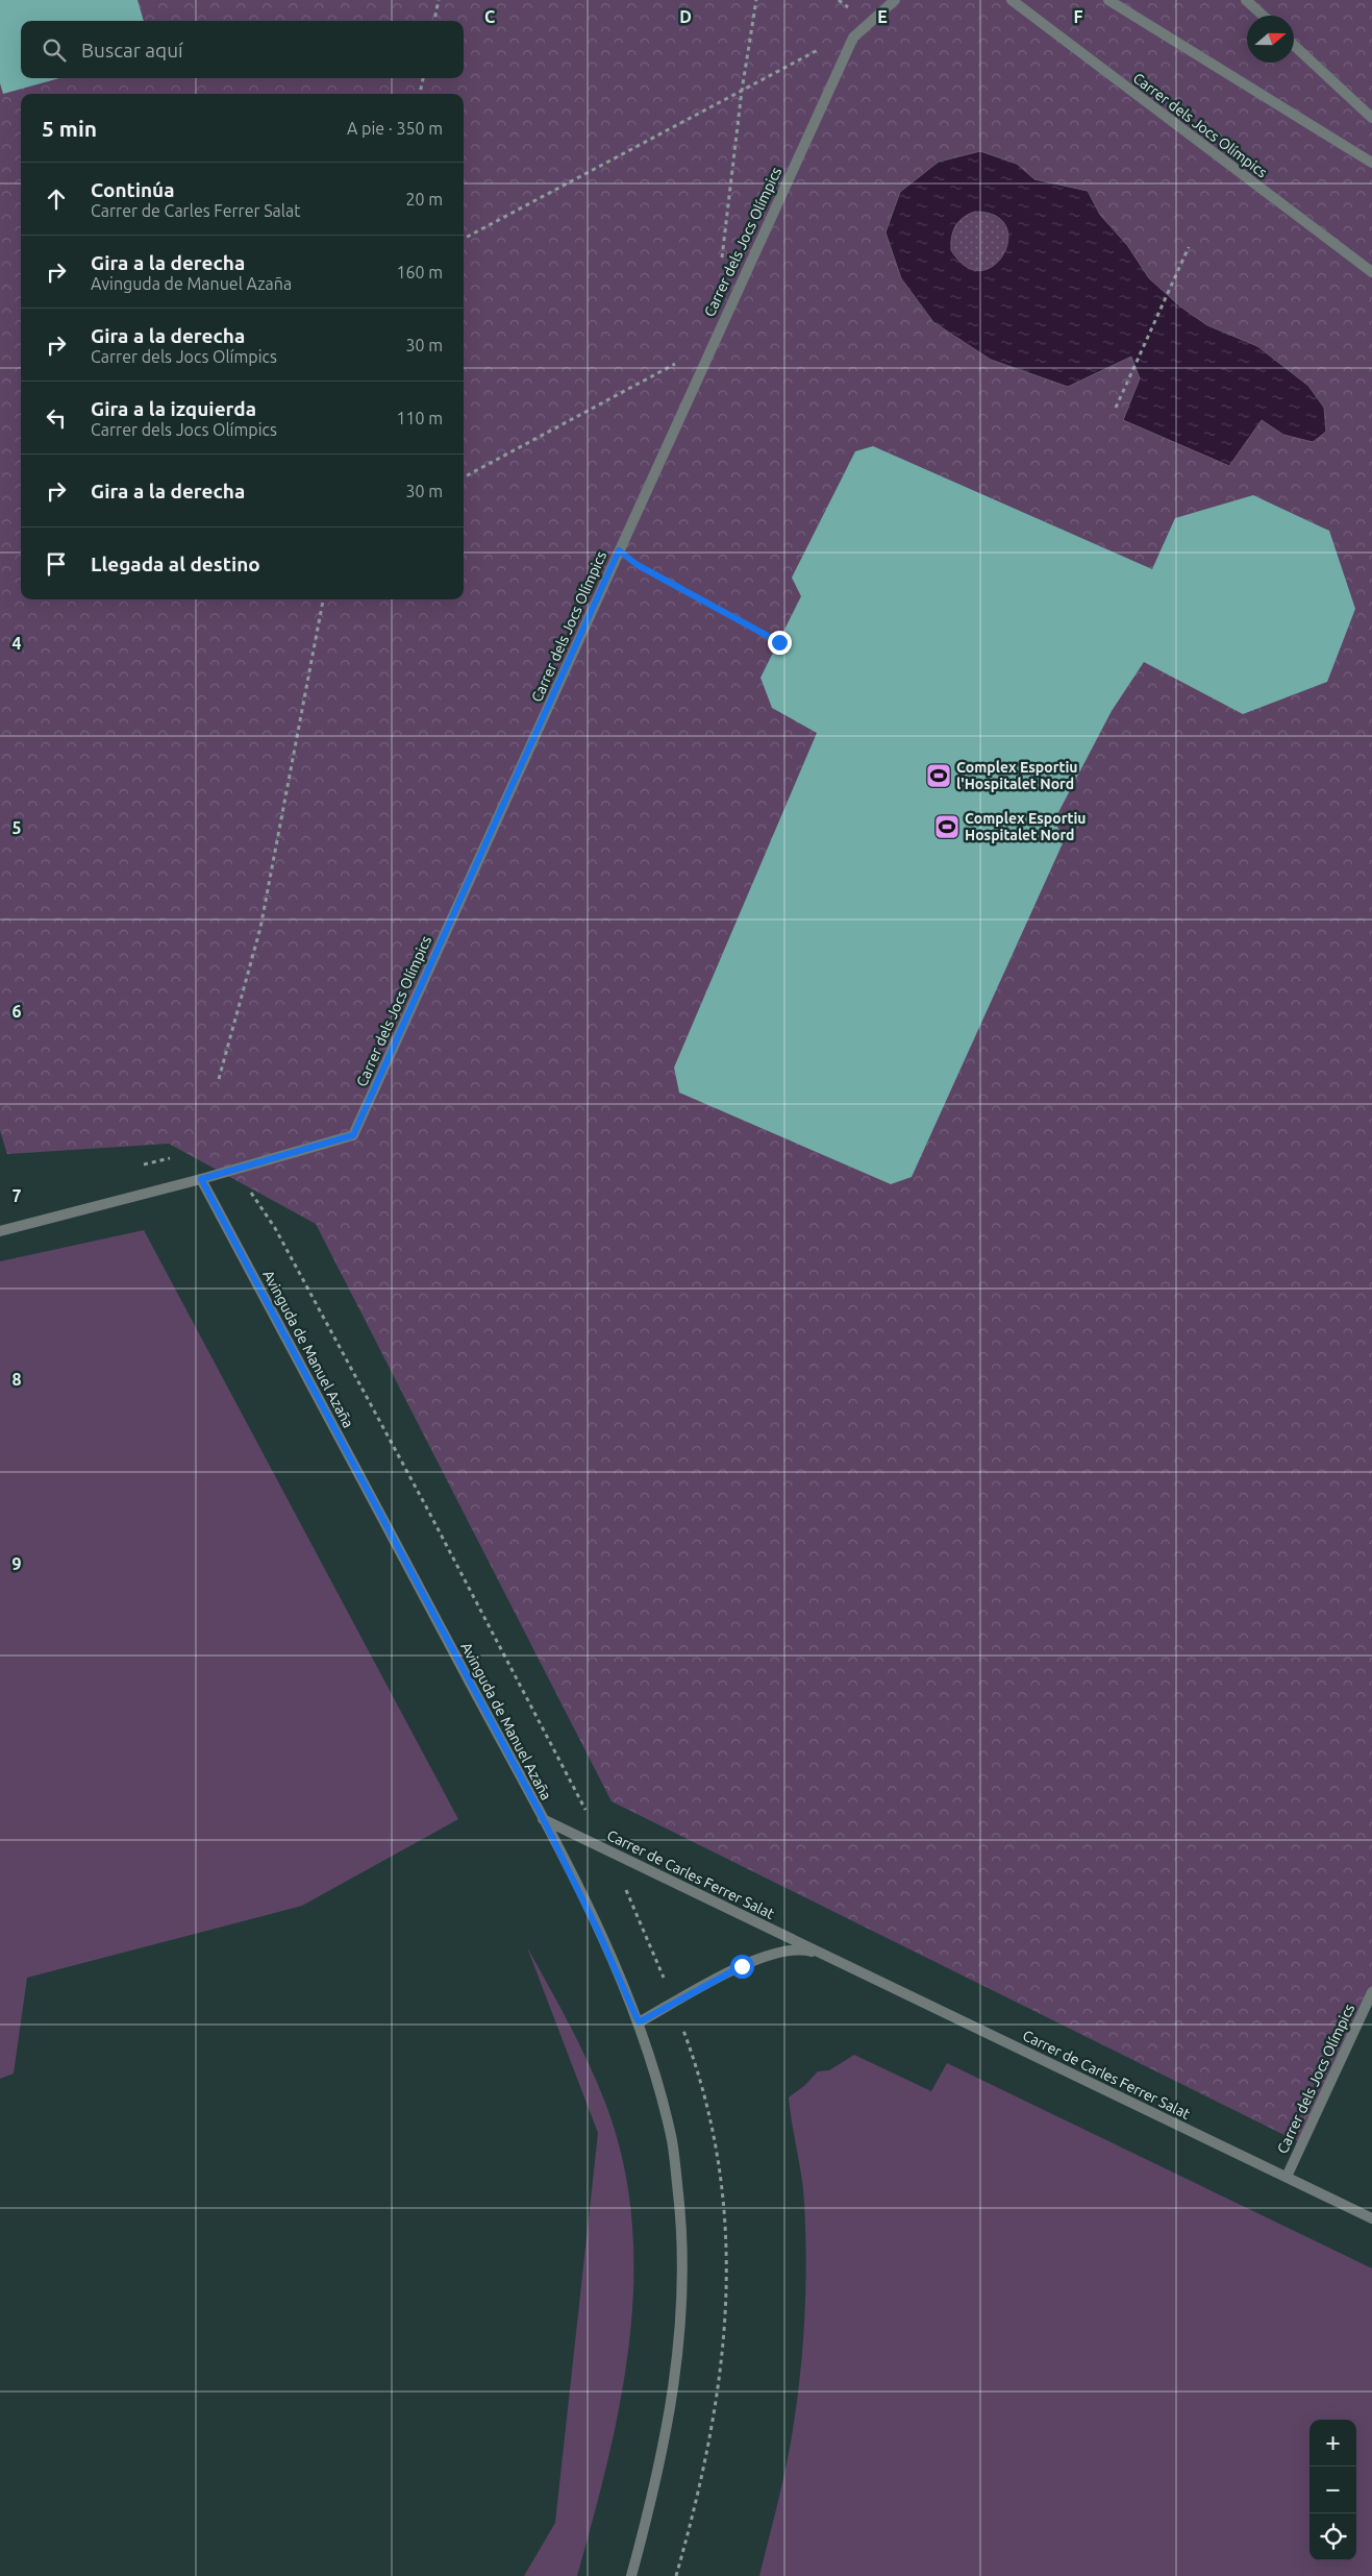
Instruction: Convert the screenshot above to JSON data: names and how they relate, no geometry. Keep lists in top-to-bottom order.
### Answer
{
  "streets": {
    "street": ["Carrer dels Jocs Olímpics", "Avinguda de Manuel Azaña", "Carrer de Carles Ferrer Salat"]
  },
  "crossings": [
    ["Carrer dels Jocs Olímpics", "Avinguda de Manuel Azaña"],
    ["Carrer dels Jocs Olímpics", "Carrer de Carles Ferrer Salat"],
    ["Avinguda de Manuel Azaña", "Carrer de Carles Ferrer Salat"]
  ],
  "places": {
    "sports": ["Complex Esportiu l'Hospitalet Nord", "Complex Esportiu Hospitalet Nord"]
  },
  "north": "right",
  "page": {
    "search": "Buscar aquí",
    "heading": ["5 min", "A pie · 350 m"],
    "list": [
      ["Continúa", "Carrer de Carles Ferrer Salat", "20 m"],
      ["Gira a la derecha", "Avinguda de Manuel Azaña", "160 m"],
      ["Gira a la derecha", "Carrer dels Jocs Olímpics", "30 m"],
      ["Gira a la izquierda", "Carrer dels Jocs Olímpics", "110 m"],
      ["Gira a la derecha", "30 m"],
      "Llegada al destino"
    ],
    "map_buttons": ["+", "−"]
  },
  "grid": {
    "columns": [
      "C",
      "D",
      "E",
      "F"
    ],
    "rows": [
      "4",
      "5",
      "6",
      "7",
      "8",
      "9"
    ]
  }
}
